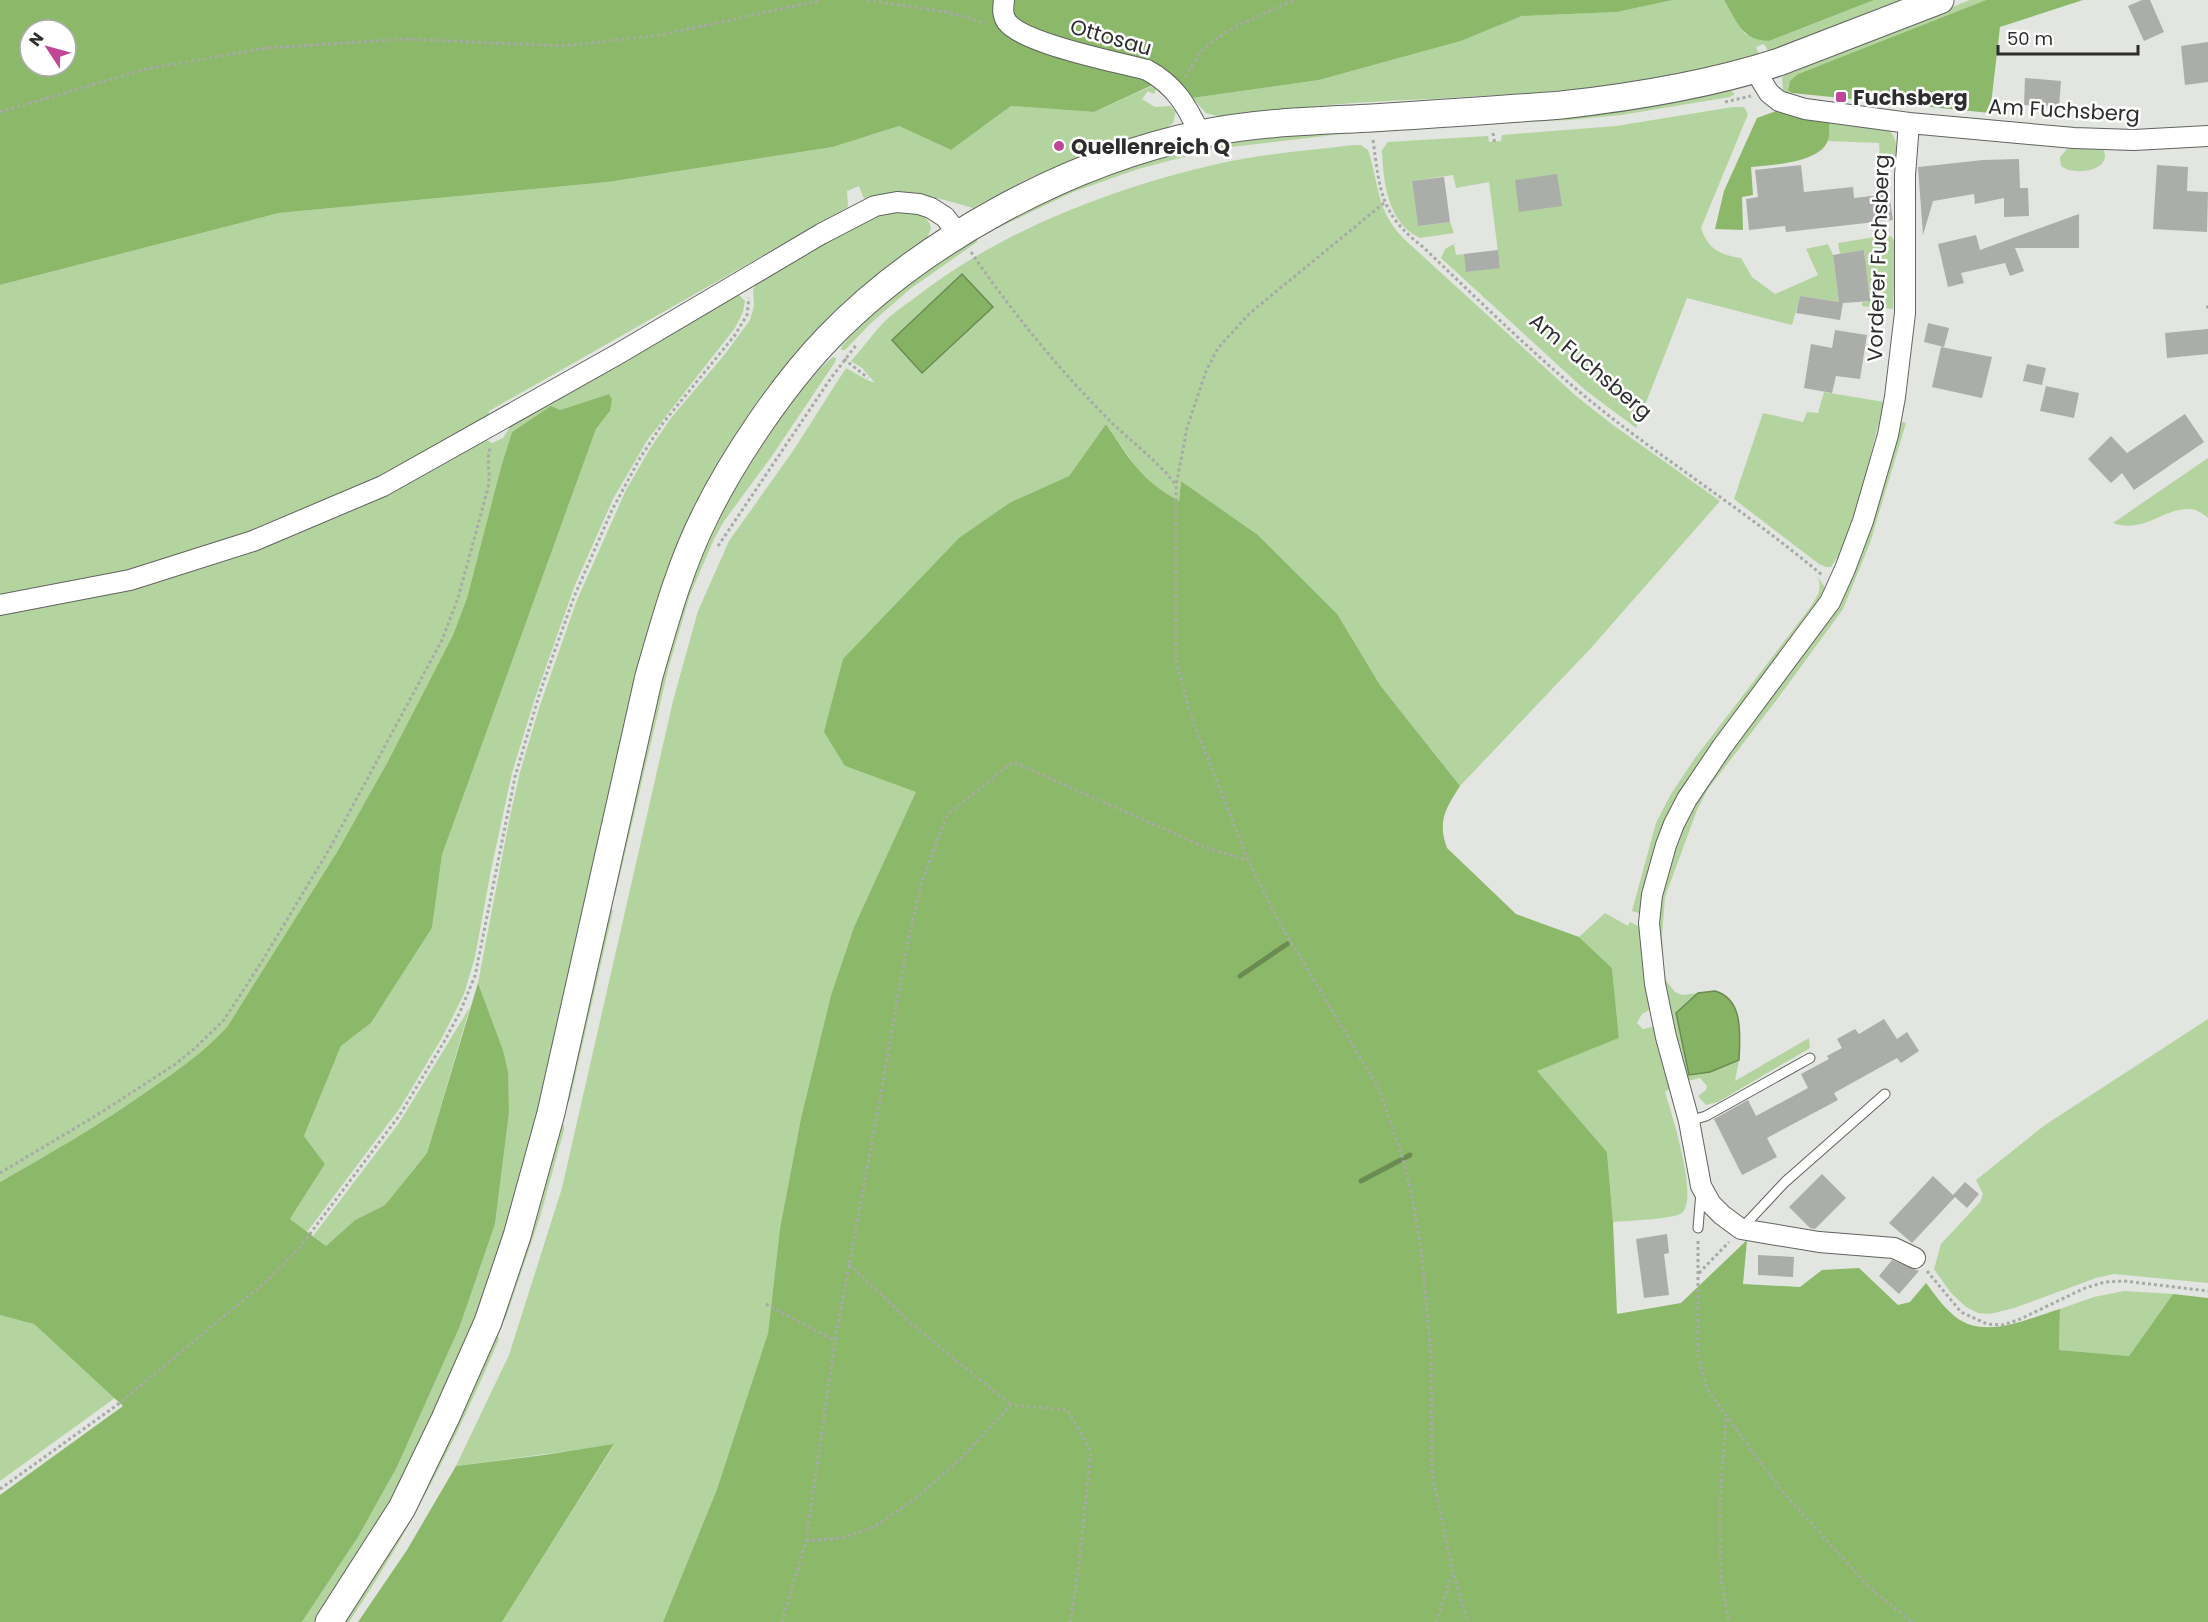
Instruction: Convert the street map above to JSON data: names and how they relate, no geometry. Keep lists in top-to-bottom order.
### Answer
{
  "streets": {
    "street": ["Ottosau", "Am Fuchsberg", "Vorderer Fuchsberg"]
  },
  "crossings": [
    ["Am Fuchsberg", "Vorderer Fuchsberg"]
  ],
  "places": {
    "transit": ["Fuchsberg"],
    "other": ["Quellenreich Q"]
  },
  "scale_bar": "50 m",
  "north": "top left"
}
